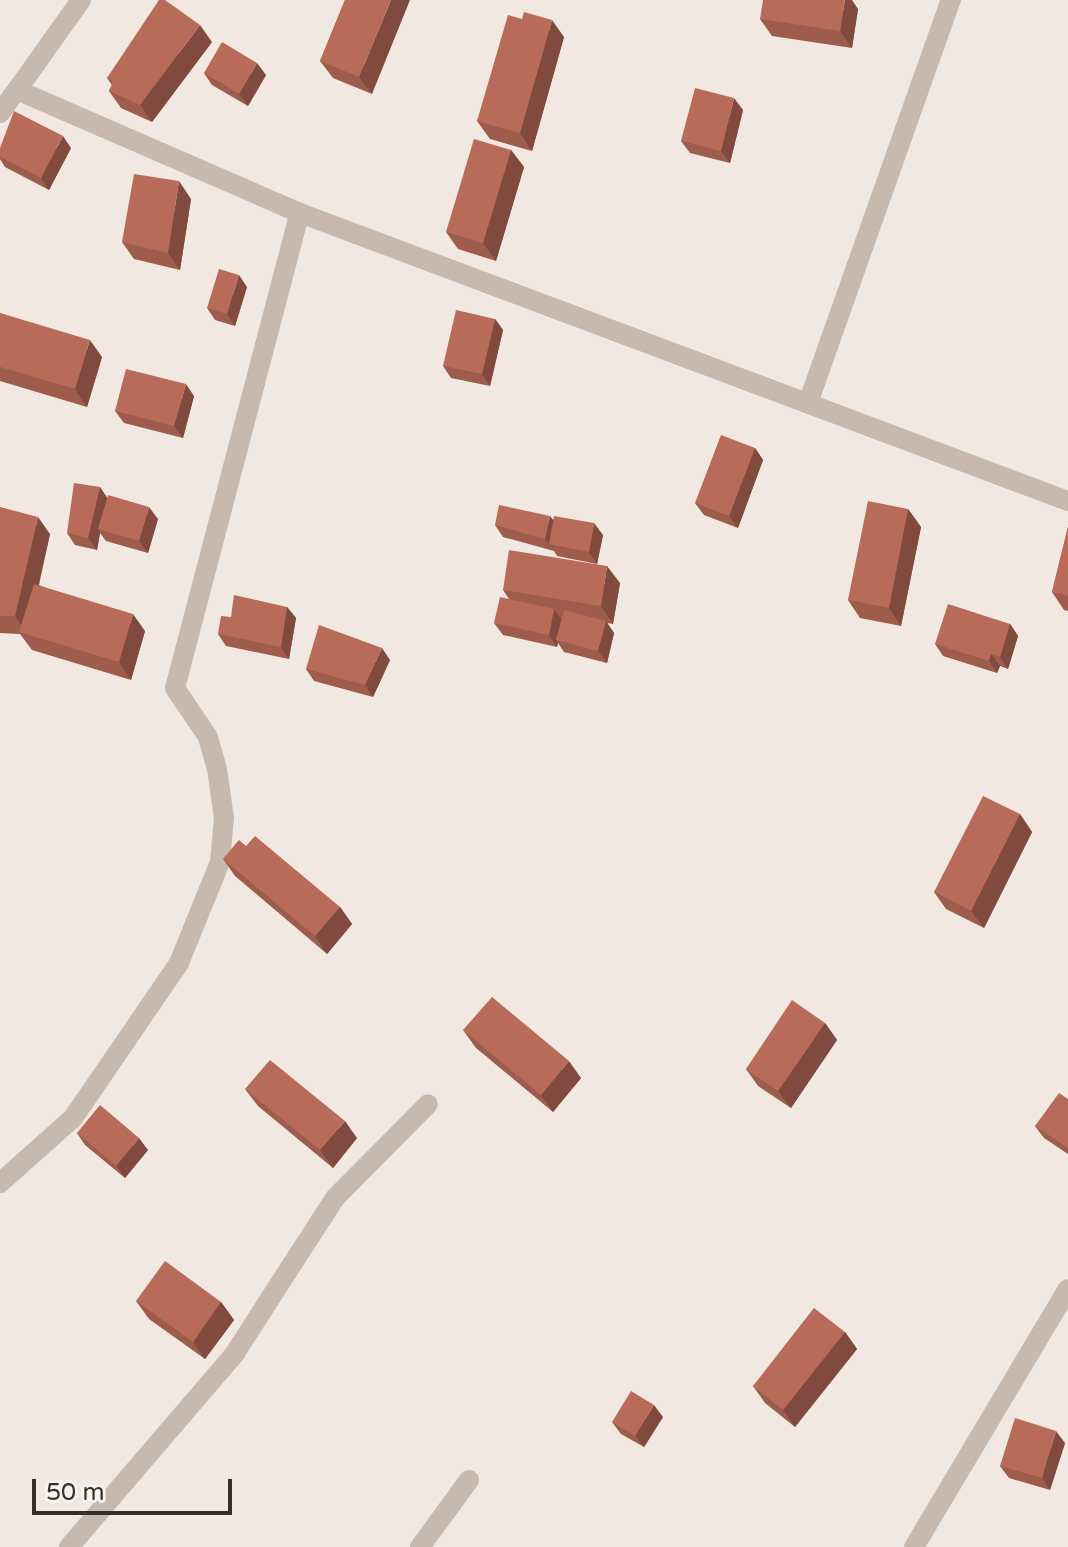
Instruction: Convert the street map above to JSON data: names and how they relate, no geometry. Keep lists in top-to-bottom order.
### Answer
{
  "scale_bar": "50 m"
}
